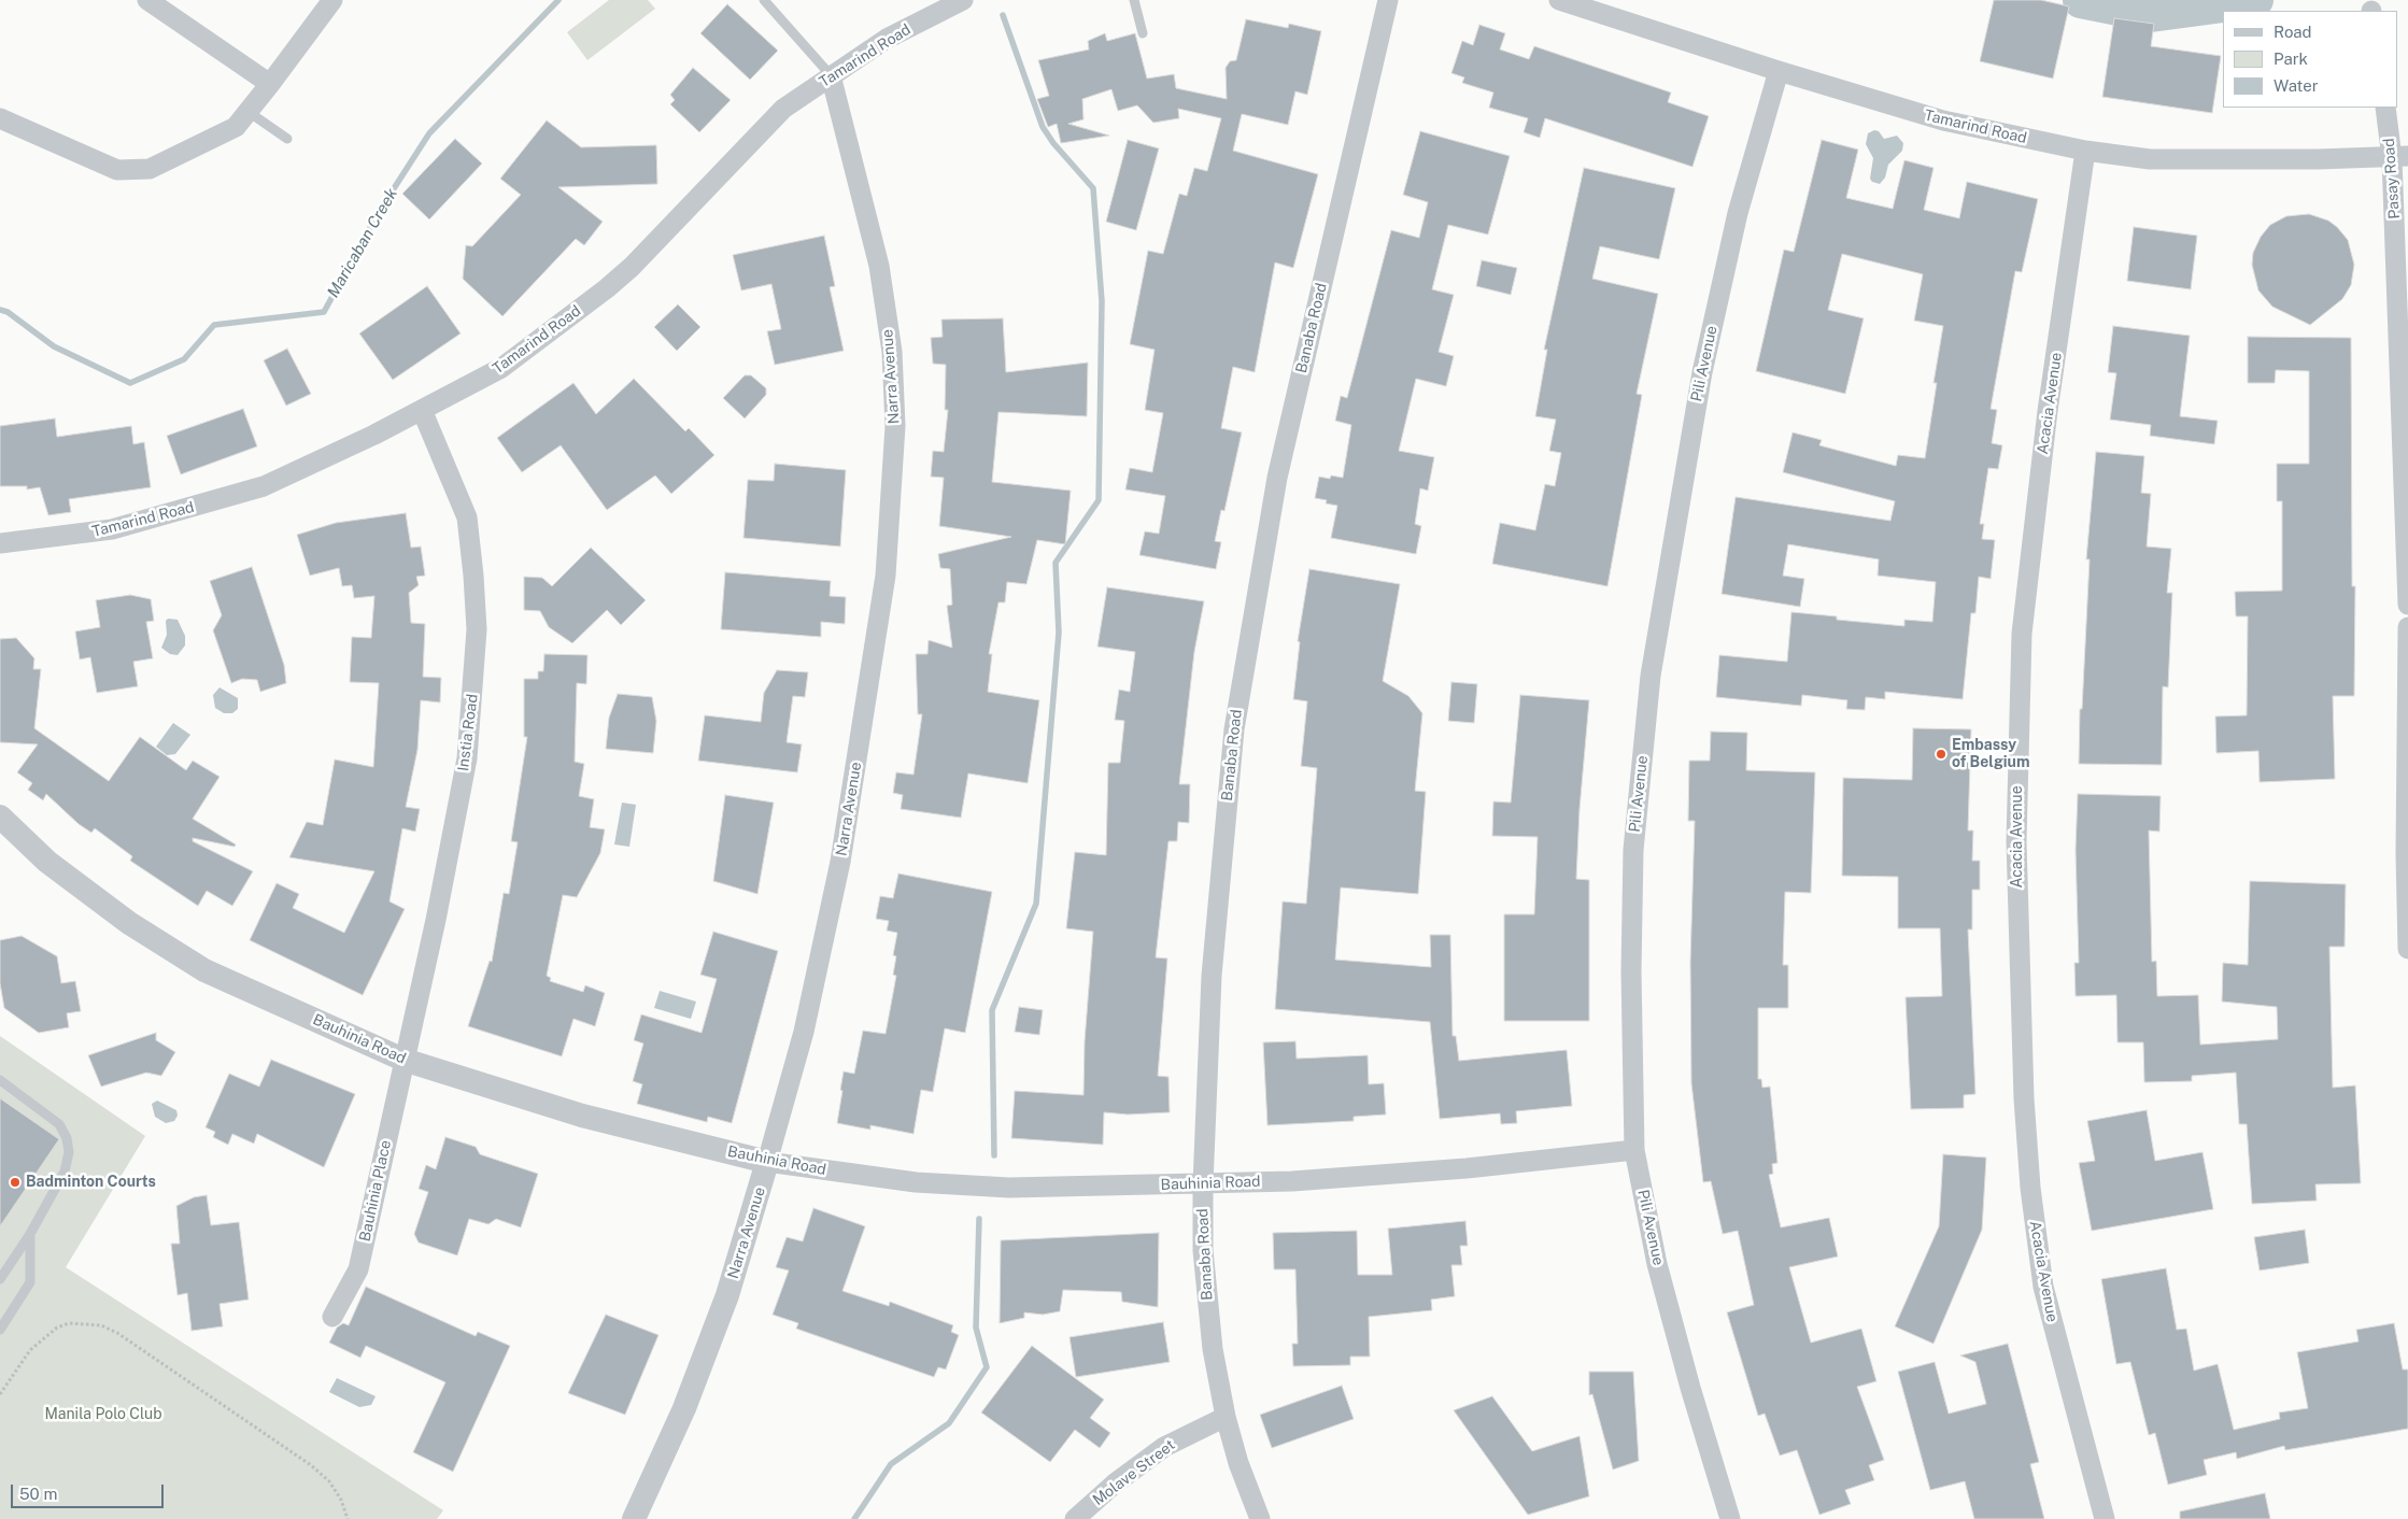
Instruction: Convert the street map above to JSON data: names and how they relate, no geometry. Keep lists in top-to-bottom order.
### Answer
{
  "streets": {
    "street": [
      "Tamarind Road",
      "Pasay Road",
      "Banaba Road",
      "Pili Avenue",
      "Narra Avenue",
      "Acacia Avenue",
      "Instia Road",
      "Bauhinia Road",
      "Bauhinia Place",
      "Molave Street"
    ]
  },
  "crossings": [
    ["Tamarind Road", "Pasay Road"],
    ["Tamarind Road", "Pili Avenue"],
    ["Tamarind Road", "Narra Avenue"],
    ["Tamarind Road", "Acacia Avenue"],
    ["Tamarind Road", "Instia Road"],
    ["Banaba Road", "Bauhinia Road"],
    ["Banaba Road", "Molave Street"],
    ["Pili Avenue", "Bauhinia Road"],
    ["Narra Avenue", "Bauhinia Road"],
    ["Instia Road", "Bauhinia Road"],
    ["Instia Road", "Bauhinia Place"],
    ["Bauhinia Road", "Bauhinia Place"]
  ],
  "water": ["Maricaban Creek"],
  "parks": ["Manila Polo Club"],
  "places": ["Embassy of Belgium", "Badminton Courts"],
  "legend": ["Road", "Park", "Water"],
  "scale_bar": "50 m"
}
